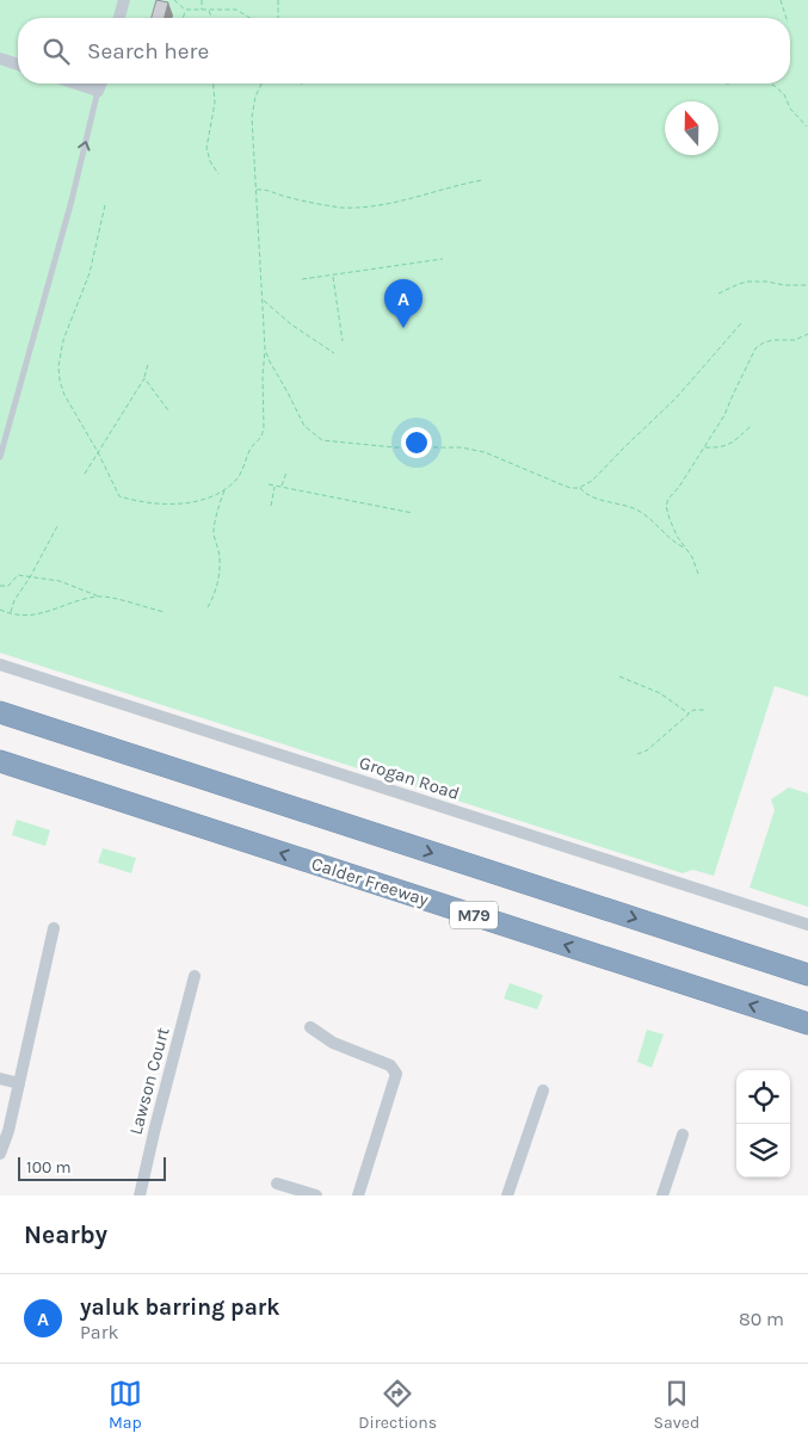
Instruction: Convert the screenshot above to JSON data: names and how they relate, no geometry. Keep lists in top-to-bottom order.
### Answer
{
  "streets": {
    "highway": ["Calder Freeway", "M79"],
    "street": ["Grogan Road", "Lawson Court"]
  },
  "scale_bar": "100 m",
  "north": "top",
  "page": {
    "search": "Search here",
    "pins": "A",
    "scale": "100 m",
    "heading": "Nearby",
    "list": [
      {
        "mark": "A",
        "name": "yaluk barring park",
        "note": "Park",
        "value": "80 m"
      }
    ],
    "nav": ["Map", "Directions", "Saved"]
  }
}
